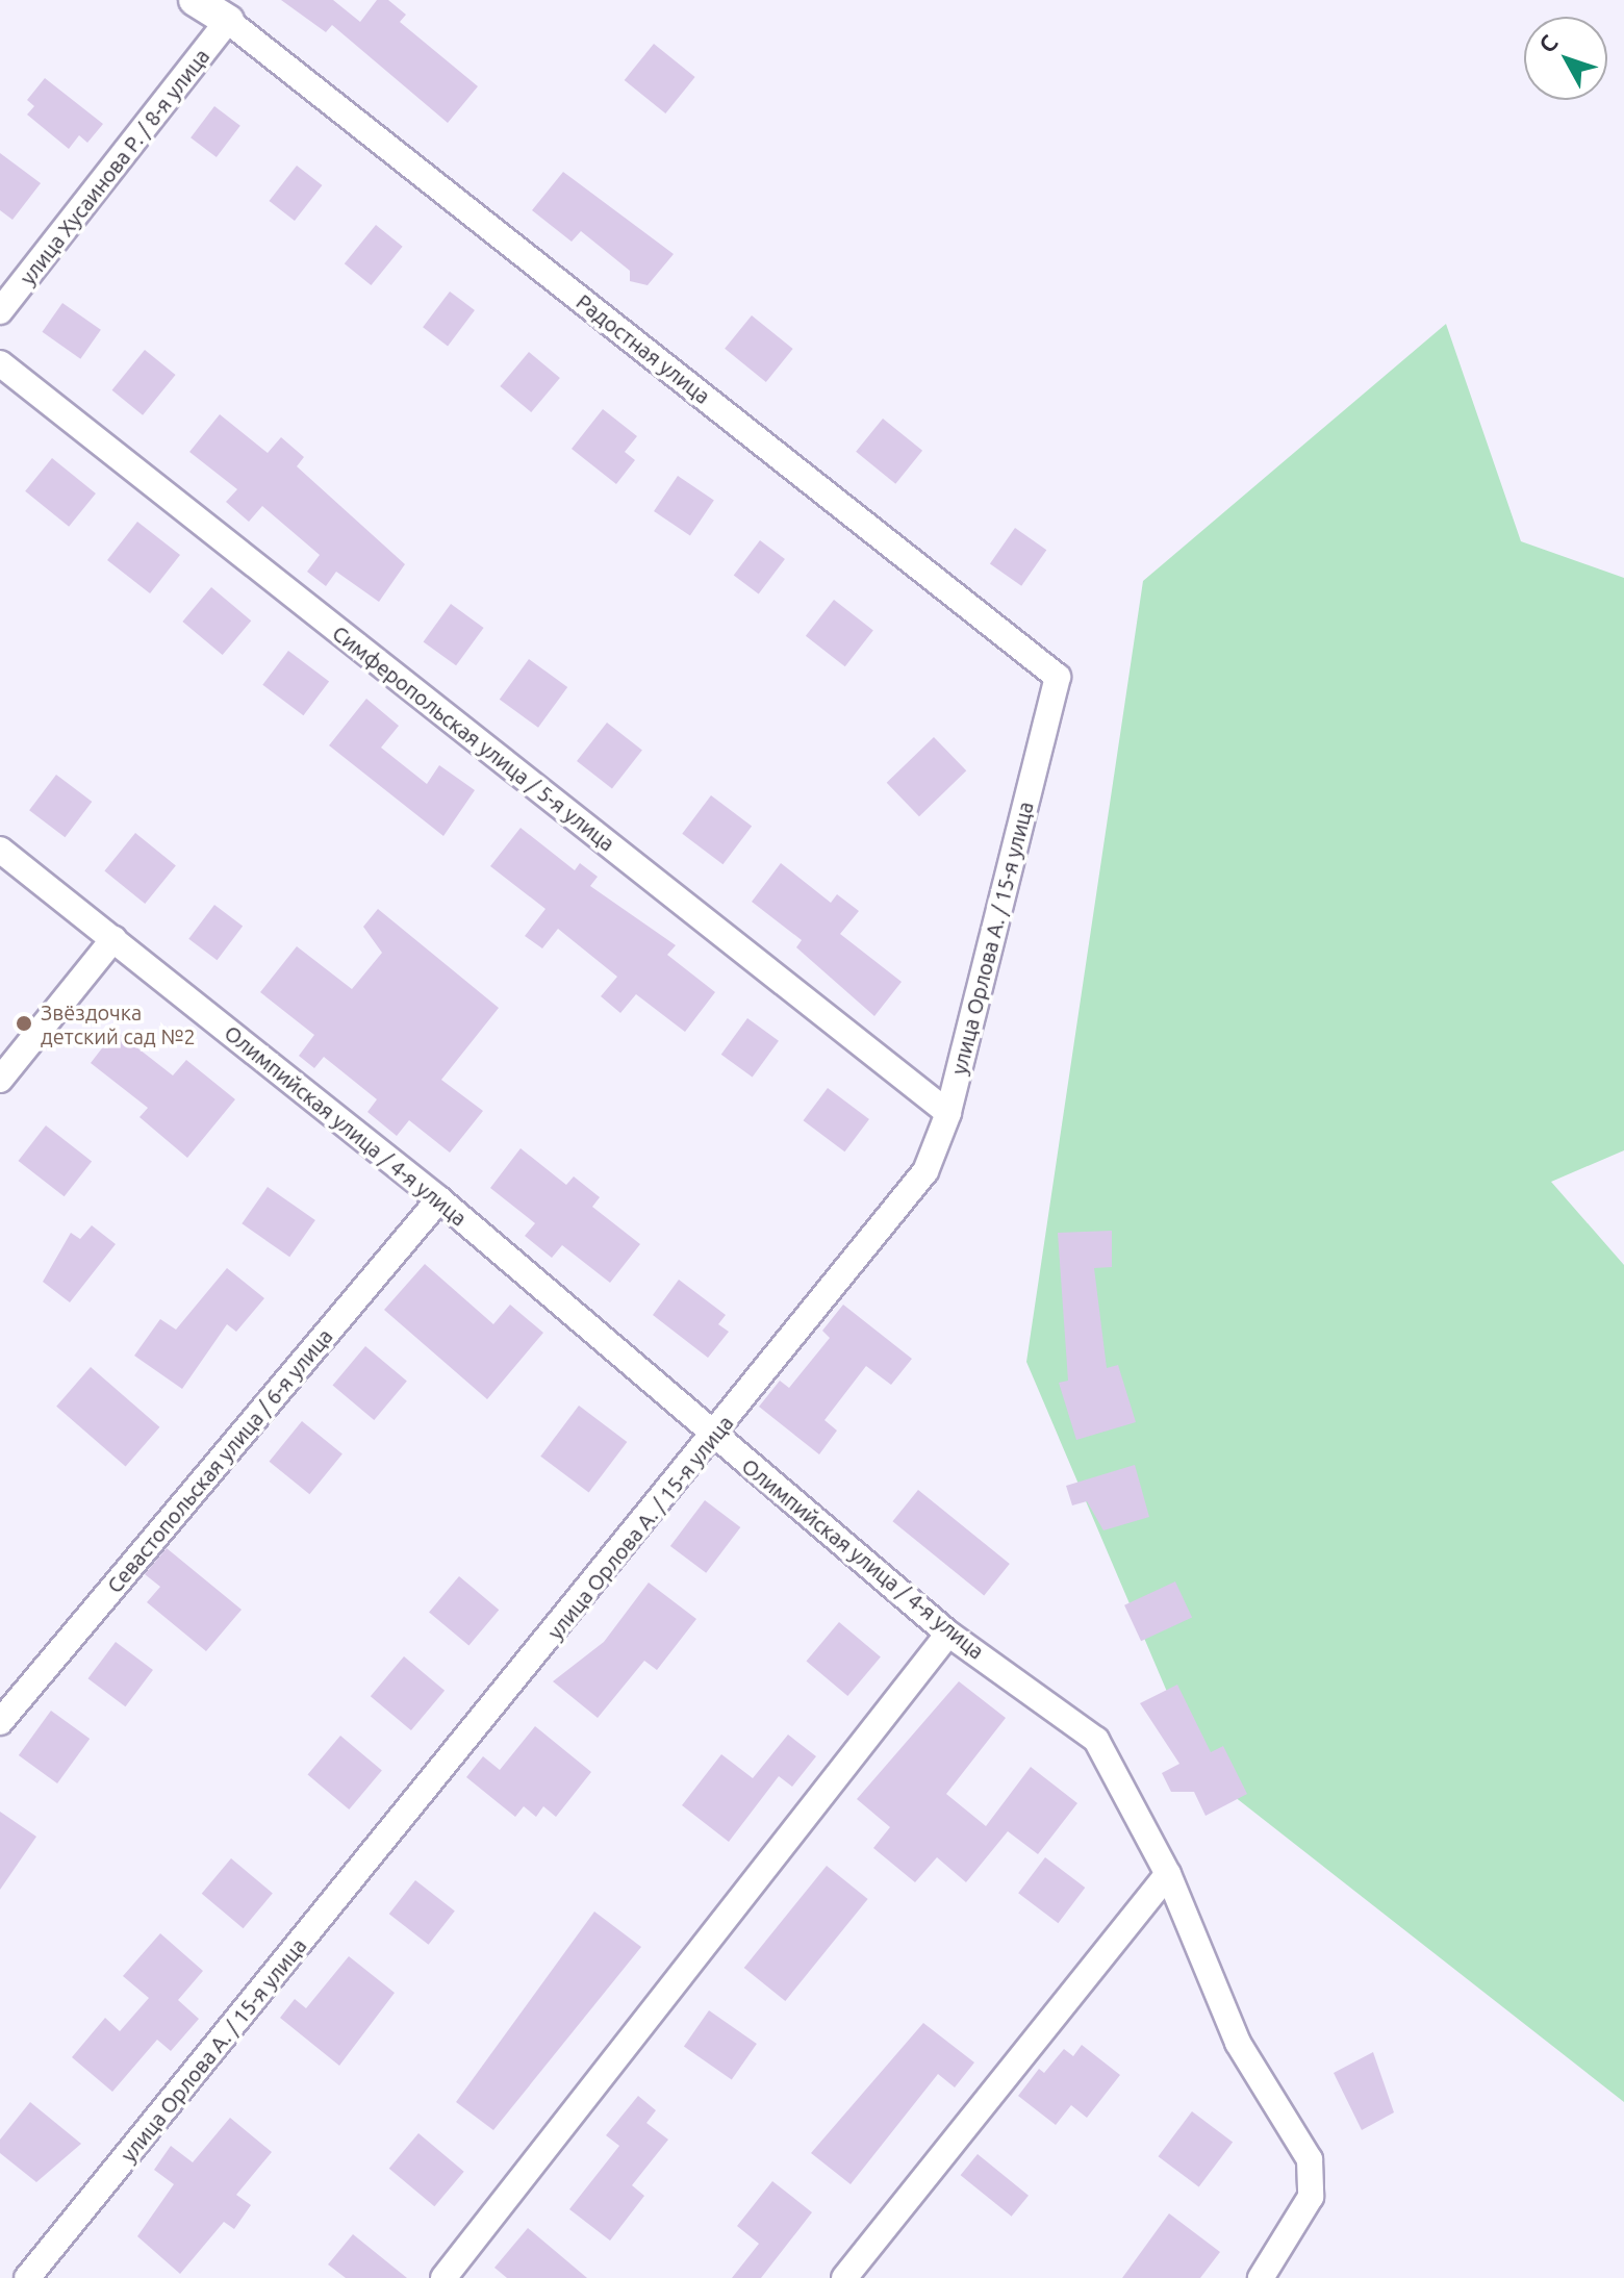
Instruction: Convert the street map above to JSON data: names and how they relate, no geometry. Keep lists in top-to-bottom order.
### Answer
{
  "streets": {
    "street": [
      "улица Хусаинова Р. / 8-я улица",
      "Радостная улица",
      "Симферопольская улица / 5-я улица",
      "улица Орлова А. / 15-я улица",
      "Олимпийская улица / 4-я улица",
      "Севастопольская улица / 6-я улица"
    ]
  },
  "crossings": [
    ["улица Хусаинова Р. / 8-я улица", "Радостная улица"],
    ["Радостная улица", "улица Орлова А. / 15-я улица"],
    ["Симферопольская улица / 5-я улица", "улица Орлова А. / 15-я улица"],
    ["улица Орлова А. / 15-я улица", "Олимпийская улица / 4-я улица"],
    ["Олимпийская улица / 4-я улица", "Севастопольская улица / 6-я улица"]
  ],
  "places": ["Звёздочка детский сад №2"],
  "north": "top left"
}
